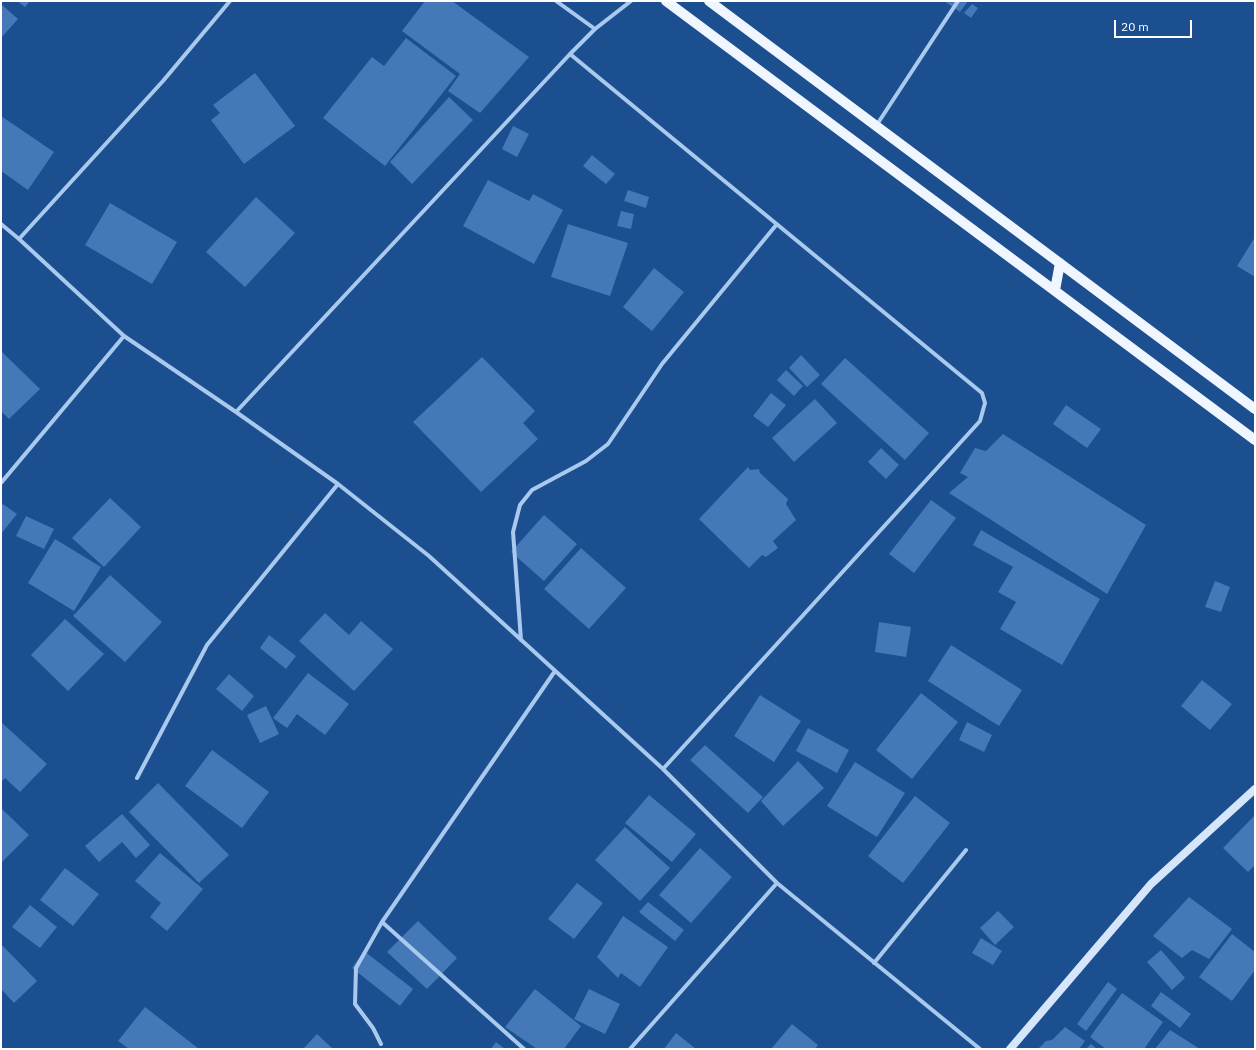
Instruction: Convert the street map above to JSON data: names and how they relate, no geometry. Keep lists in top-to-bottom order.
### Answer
{
  "scale_bar": "20 m"
}
